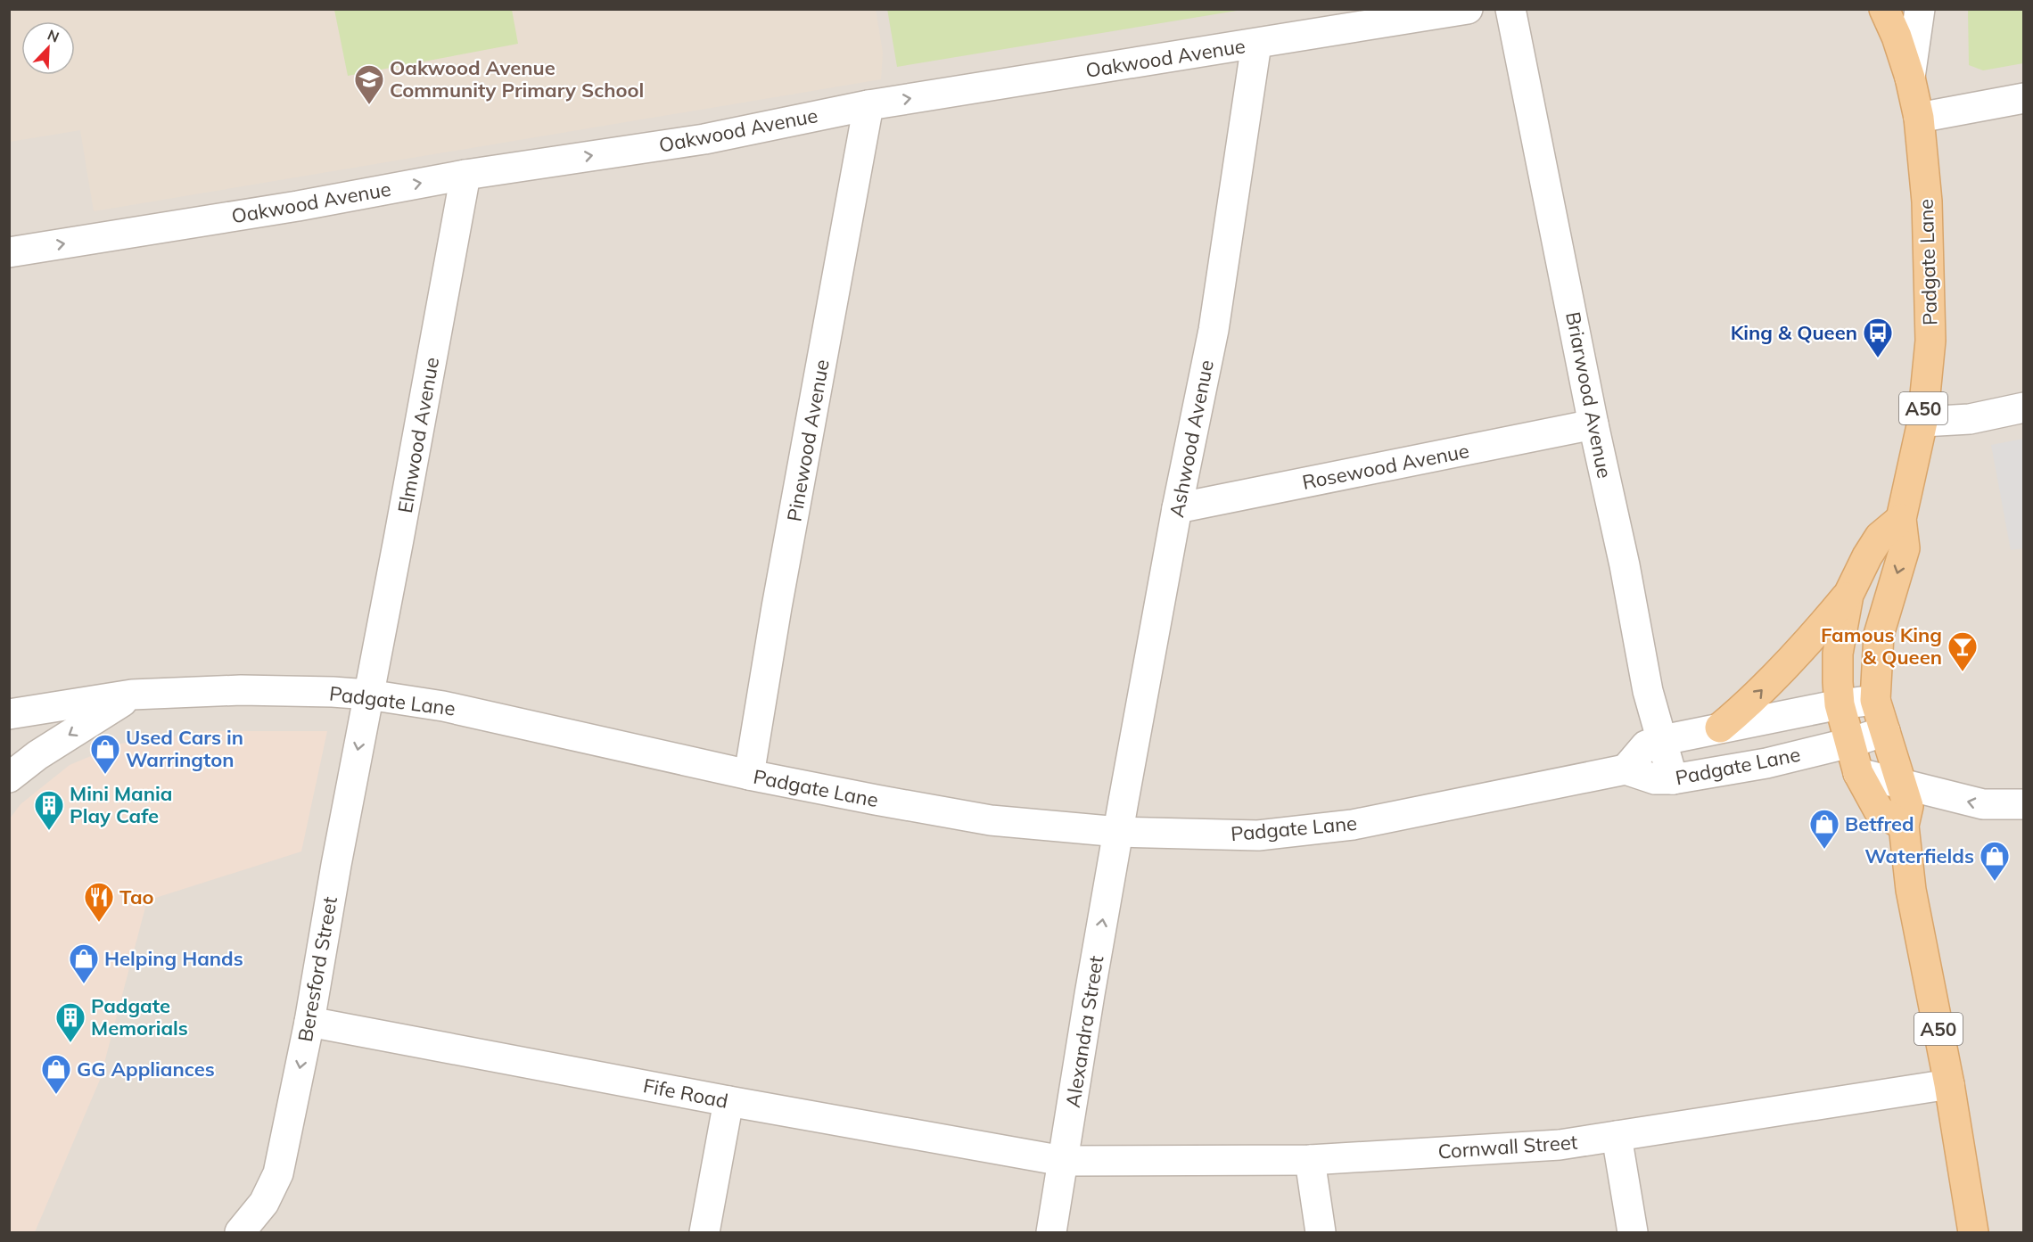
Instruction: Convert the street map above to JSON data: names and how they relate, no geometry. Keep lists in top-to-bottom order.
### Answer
{
  "streets": {
    "main road": ["Padgate Lane", "A50"],
    "street": [
      "Oakwood Avenue",
      "Briarwood Avenue",
      "Elmwood Avenue",
      "Ashwood Avenue",
      "Pinewood Avenue",
      "Rosewood Avenue",
      "Beresford Street",
      "Alexandra Street",
      "Fife Road",
      "Cornwall Street"
    ]
  },
  "crossings": [
    ["Oakwood Avenue", "Elmwood Avenue"],
    ["Oakwood Avenue", "Ashwood Avenue"],
    ["Oakwood Avenue", "Pinewood Avenue"],
    ["Padgate Lane", "Briarwood Avenue"],
    ["Padgate Lane", "A50"],
    ["Padgate Lane", "Elmwood Avenue"],
    ["Padgate Lane", "Ashwood Avenue"],
    ["Padgate Lane", "Pinewood Avenue"],
    ["Padgate Lane", "Beresford Street"],
    ["Padgate Lane", "Alexandra Street"],
    ["Briarwood Avenue", "Rosewood Avenue"],
    ["A50", "Cornwall Street"],
    ["Elmwood Avenue", "Beresford Street"],
    ["Ashwood Avenue", "Rosewood Avenue"],
    ["Ashwood Avenue", "Alexandra Street"],
    ["Beresford Street", "Fife Road"],
    ["Alexandra Street", "Fife Road"],
    ["Alexandra Street", "Cornwall Street"],
    ["Fife Road", "Cornwall Street"]
  ],
  "one_way": ["Oakwood Avenue", "Beresford Street", "Alexandra Street"],
  "places": {
    "school or university": ["Oakwood Avenue Community Primary School"],
    "bus stop": ["King & Queen"],
    "bar": ["Famous King & Queen"],
    "shop": [
      "Used Cars in Warrington",
      "Betfred",
      "Waterfields",
      "Helping Hands",
      "GG Appliances"
    ],
    "building": ["Mini Mania Play Cafe", "Padgate Memorials"],
    "restaurant": ["Tao"]
  },
  "north": "top right"
}
